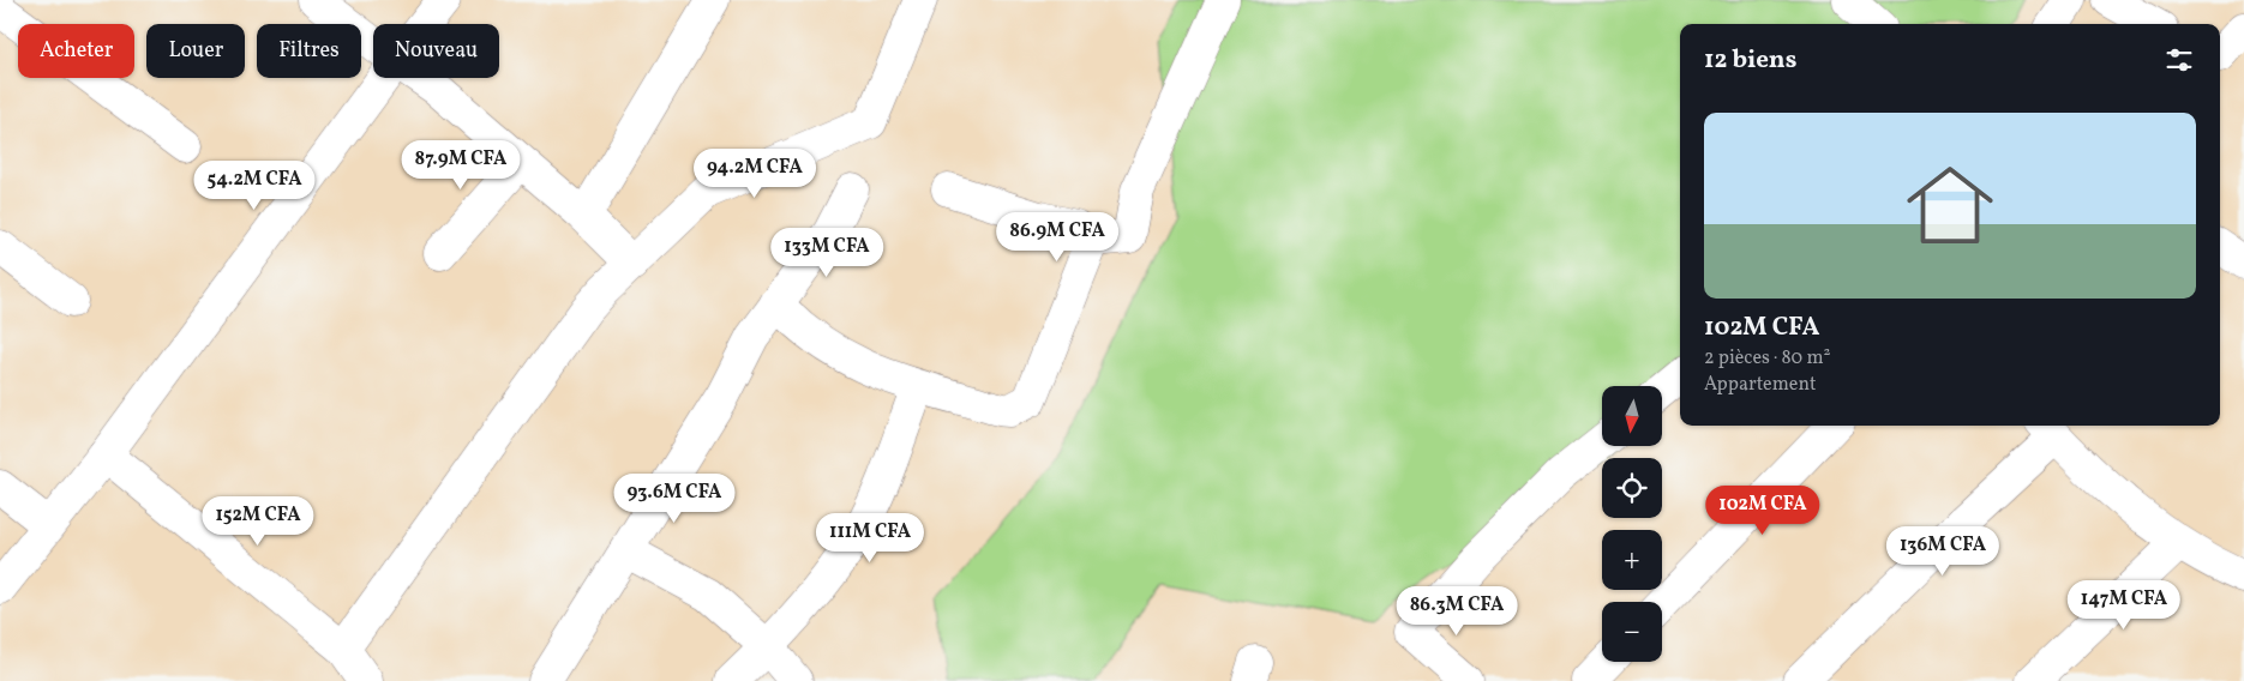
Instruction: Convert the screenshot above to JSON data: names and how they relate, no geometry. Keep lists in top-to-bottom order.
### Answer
{
  "north": "bottom",
  "page": {
    "chip": [
      "Acheter",
      "Louer",
      "Filtres",
      "Nouveau"
    ],
    "heading": "12 biens",
    "list": [
      {
        "name": "102M CFA",
        "note": "2 pièces · 80 m² · Appartement"
      }
    ],
    "price": [
      "87.9M CFA",
      "94.2M CFA",
      "54.2M CFA",
      "86.9M CFA",
      "133M CFA",
      "93.6M CFA",
      "102M CFA",
      "152M CFA",
      "111M CFA",
      "136M CFA",
      "147M CFA",
      "86.3M CFA"
    ],
    "map_buttons": ["+", "−"]
  }
}
